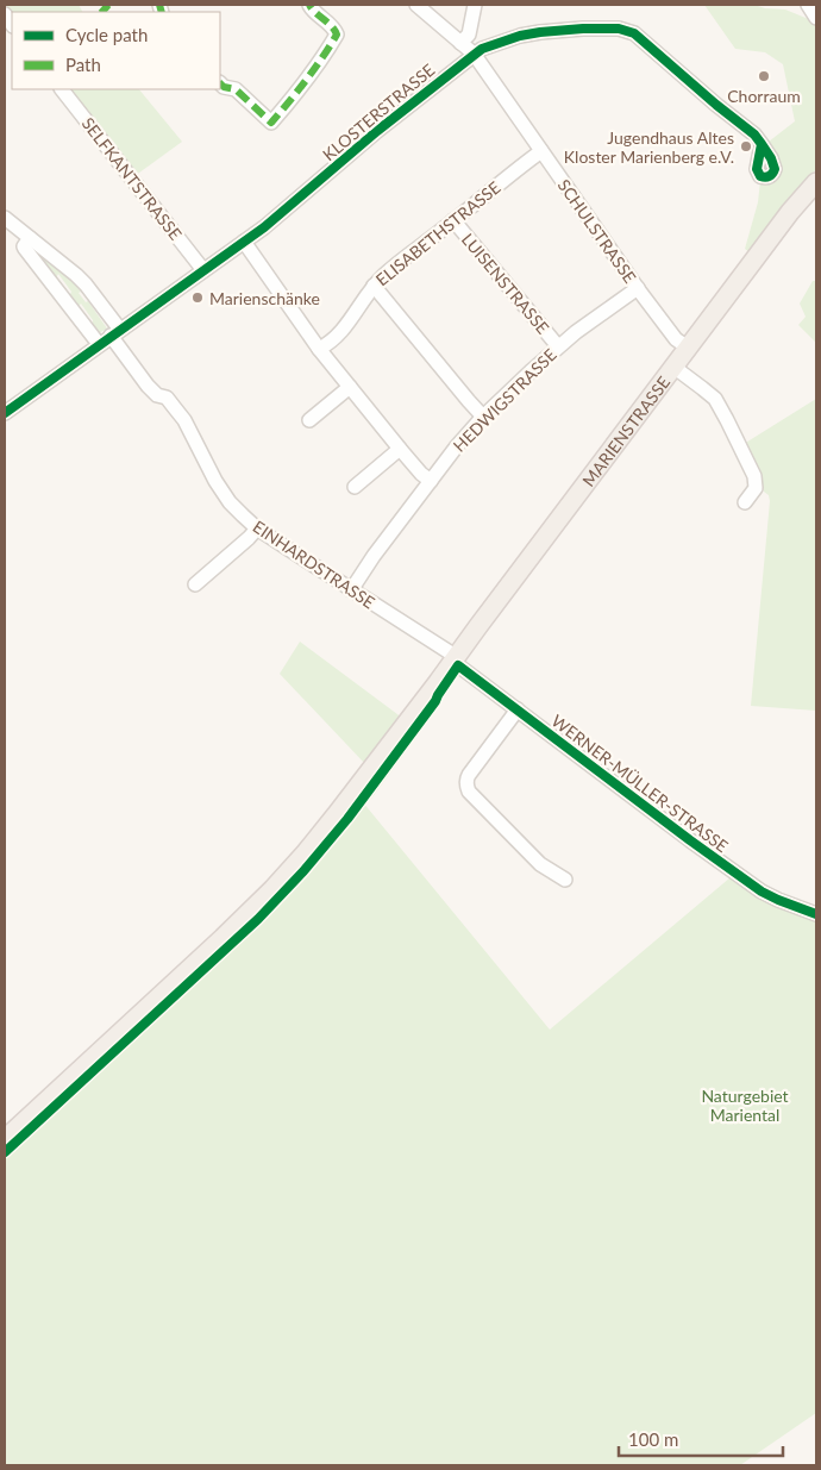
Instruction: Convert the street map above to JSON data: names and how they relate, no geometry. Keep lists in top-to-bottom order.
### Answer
{
  "streets": {
    "main road": ["MARIENSTRASSE"],
    "street": [
      "KLOSTERSTRASSE",
      "SELFKANTSTRASSE",
      "SCHULSTRASSE",
      "ELISABETHSTRASSE",
      "LUISENSTRASSE",
      "HEDWIGSTRASSE",
      "EINHARDSTRASSE",
      "WERNER-MÜLLER-STRASSE"
    ]
  },
  "crossings": [
    ["KLOSTERSTRASSE", "SELFKANTSTRASSE"],
    ["KLOSTERSTRASSE", "SCHULSTRASSE"],
    ["KLOSTERSTRASSE", "EINHARDSTRASSE"],
    ["SCHULSTRASSE", "ELISABETHSTRASSE"],
    ["SCHULSTRASSE", "HEDWIGSTRASSE"],
    ["SCHULSTRASSE", "MARIENSTRASSE"],
    ["ELISABETHSTRASSE", "LUISENSTRASSE"],
    ["LUISENSTRASSE", "HEDWIGSTRASSE"],
    ["HEDWIGSTRASSE", "EINHARDSTRASSE"],
    ["MARIENSTRASSE", "EINHARDSTRASSE"],
    ["MARIENSTRASSE", "WERNER-MÜLLER-STRASSE"],
    ["EINHARDSTRASSE", "WERNER-MÜLLER-STRASSE"]
  ],
  "parks": ["Naturgebiet Mariental"],
  "places": ["Chorraum", "Jugendhaus Altes Kloster Marienberg e.V.", "Marienschänke"],
  "legend": ["Cycle path", "Path"],
  "scale_bar": "100 m"
}
